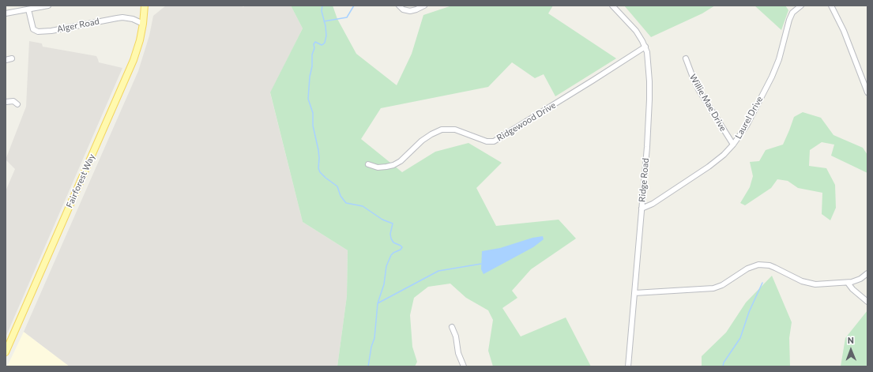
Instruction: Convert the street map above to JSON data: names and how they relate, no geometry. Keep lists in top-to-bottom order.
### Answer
{
  "streets": {
    "main road": ["Fairforest Way"],
    "street": [
      "Alger Road",
      "Willie Mae Drive",
      "Laurel Drive",
      "Ridgewood Drive",
      "Ridge Road"
    ]
  },
  "crossings": [
    ["Alger Road", "Fairforest Way"],
    ["Willie Mae Drive", "Laurel Drive"],
    ["Laurel Drive", "Ridge Road"],
    ["Ridgewood Drive", "Ridge Road"]
  ],
  "north": "top"
}
